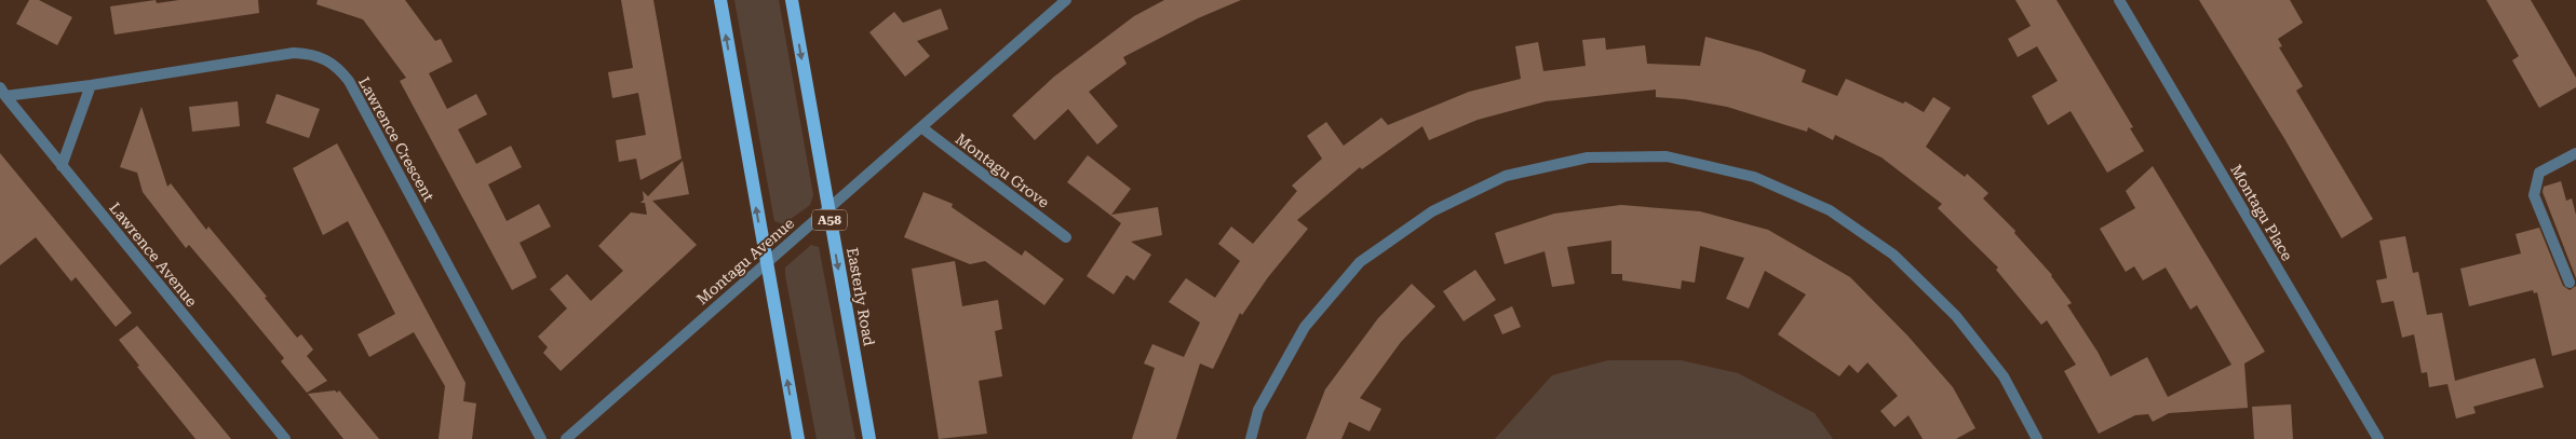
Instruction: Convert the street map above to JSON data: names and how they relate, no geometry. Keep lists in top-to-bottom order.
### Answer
{
  "streets": {
    "main road": ["A58", "Easterly Road"],
    "street": [
      "Lawrence Crescent",
      "Montagu Grove",
      "Montagu Place",
      "Lawrence Avenue",
      "Montagu Avenue"
    ]
  },
  "crossings": [
    ["Lawrence Crescent", "Lawrence Avenue"],
    ["Montagu Grove", "Montagu Avenue"],
    ["Montagu Avenue", "Easterly Road"]
  ]
}
